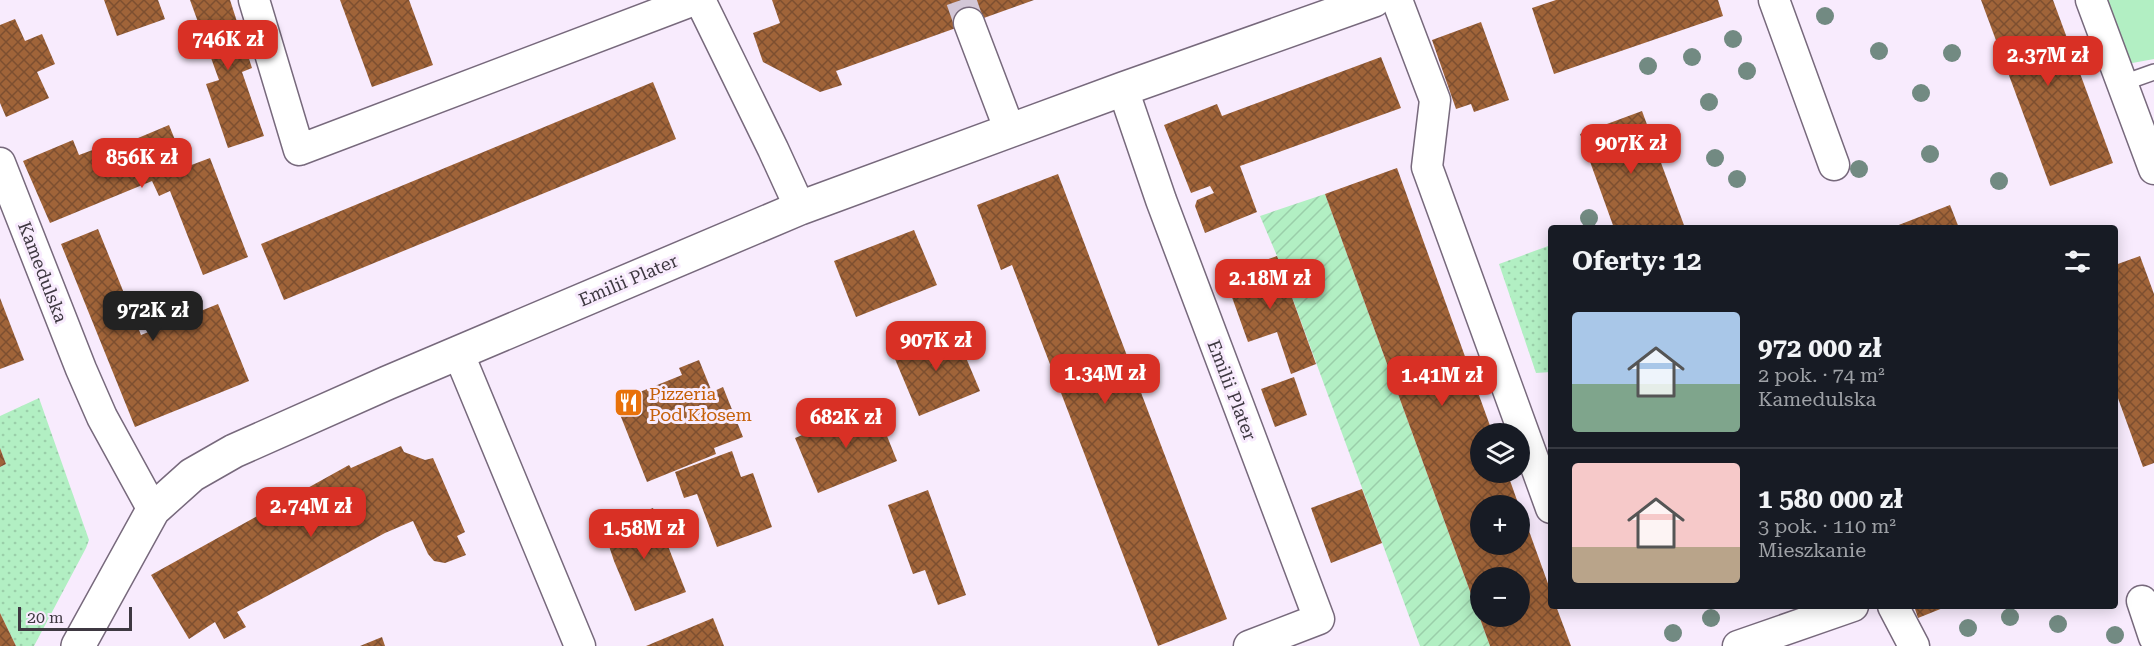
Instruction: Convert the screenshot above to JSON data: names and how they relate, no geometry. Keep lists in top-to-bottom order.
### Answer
{
  "streets": {
    "street": ["Kamedulska", "Emilii Plater"]
  },
  "crossings": [
    ["Kamedulska", "Emilii Plater"]
  ],
  "places": {
    "restaurant": ["Pizzeria Pod Kłosem"]
  },
  "scale_bar": "20 m",
  "page": {
    "price": [
      "746K zł",
      "2.37M zł",
      "907K zł",
      "856K zł",
      "2.18M zł",
      "972K zł",
      "907K zł",
      "1.34M zł",
      "1.41M zł",
      "682K zł",
      "2.74M zł",
      "1.58M zł"
    ],
    "heading": "Oferty: 12",
    "list": [
      {
        "name": "972 000 zł",
        "note": "2 pok. · 74 m² · Kamedulska"
      },
      {
        "name": "1 580 000 zł",
        "note": "3 pok. · 110 m² · Mieszkanie"
      }
    ],
    "map_buttons": ["+", "−"],
    "scale": "20 m"
  }
}
